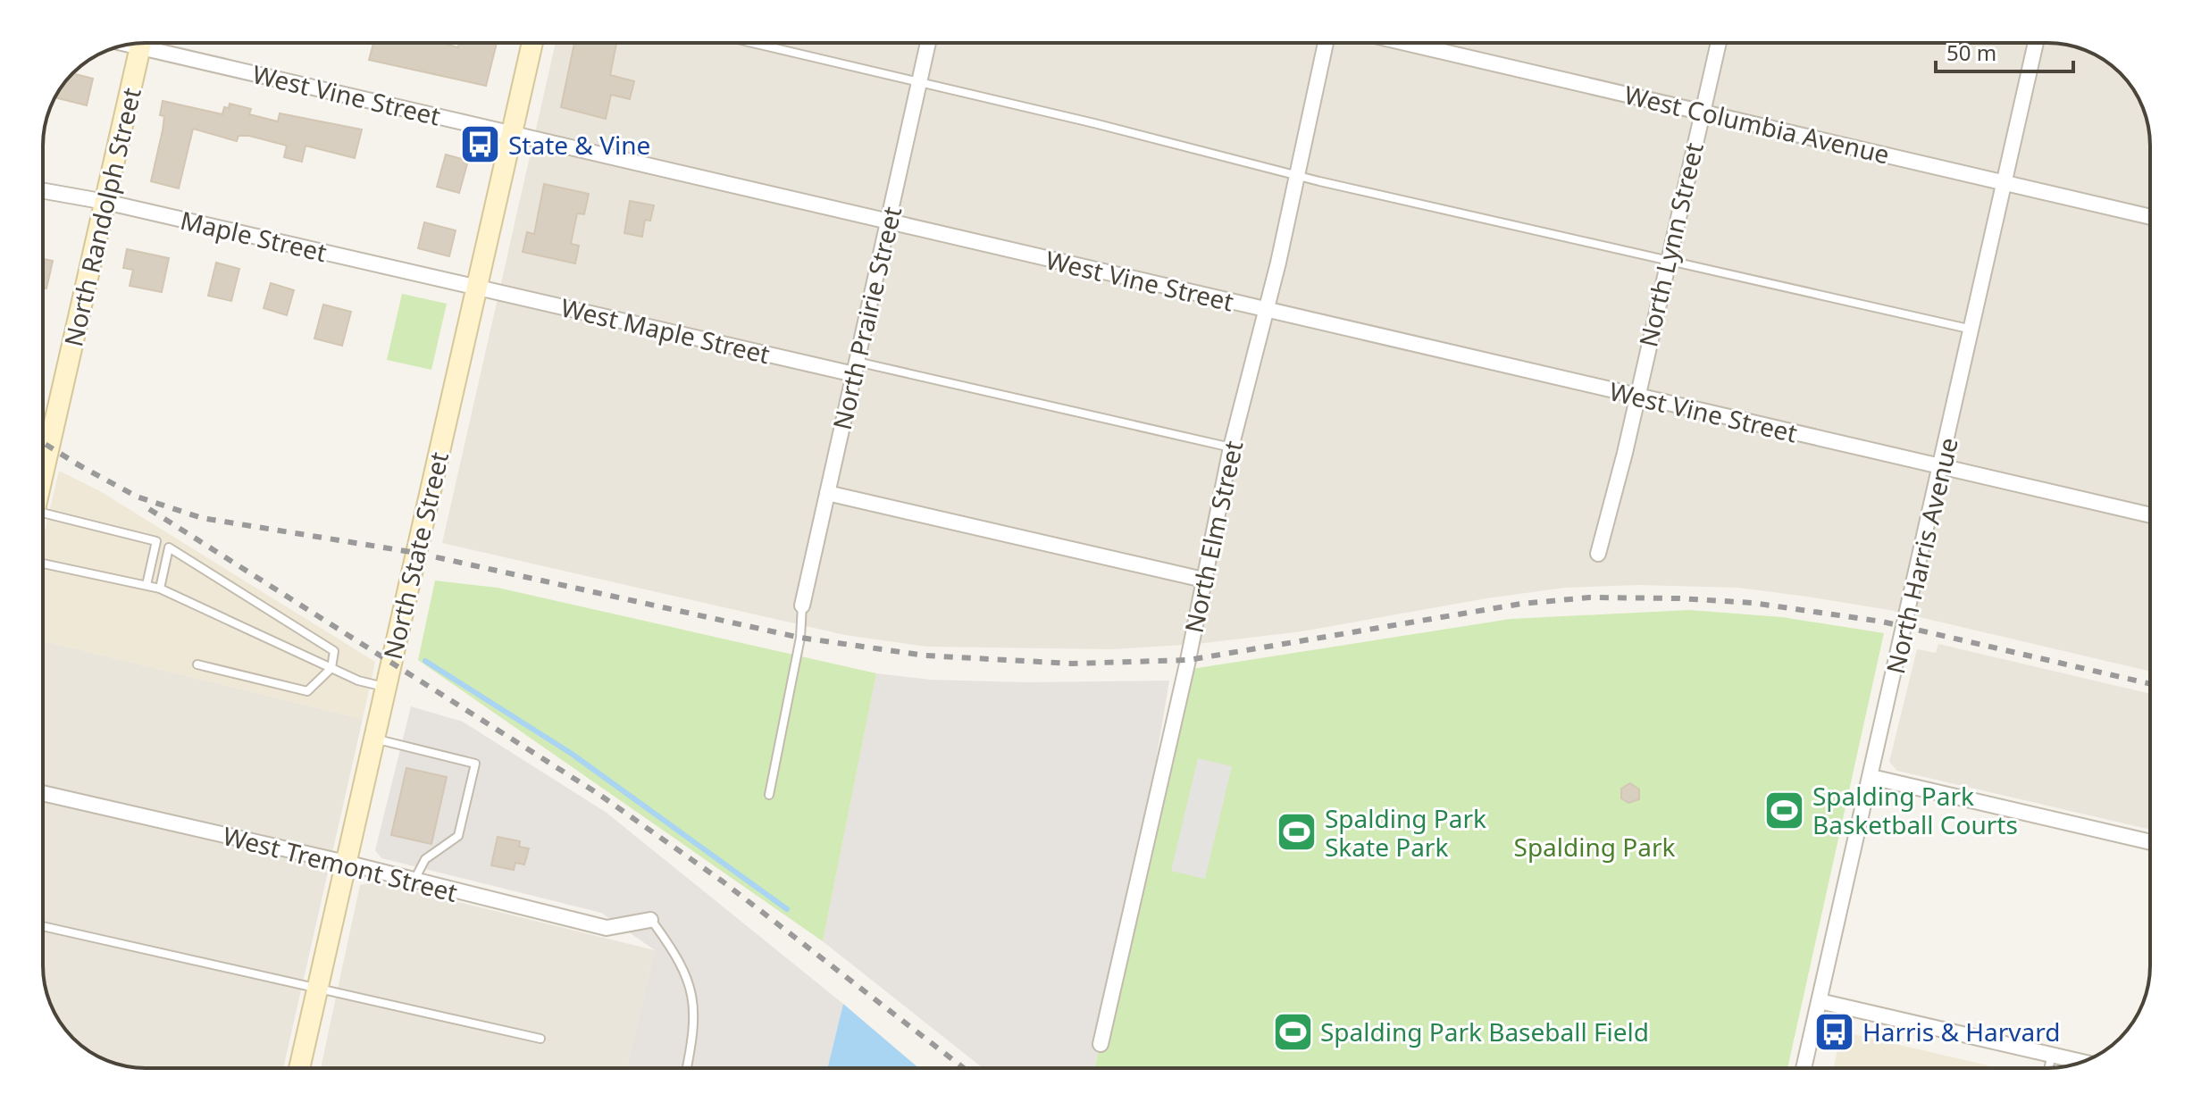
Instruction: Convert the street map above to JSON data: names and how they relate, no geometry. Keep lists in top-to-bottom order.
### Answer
{
  "streets": {
    "main road": ["North Randolph Street", "North State Street"],
    "street": [
      "West Vine Street",
      "West Columbia Avenue",
      "Maple Street",
      "North Lynn Street",
      "North Prairie Street",
      "West Maple Street",
      "North Elm Street",
      "North Harris Avenue",
      "West Tremont Street"
    ]
  },
  "crossings": [
    ["West Vine Street", "North Lynn Street"],
    ["West Vine Street", "North Prairie Street"],
    ["West Vine Street", "North Elm Street"],
    ["West Vine Street", "North State Street"],
    ["West Vine Street", "North Harris Avenue"],
    ["West Columbia Avenue", "North Lynn Street"],
    ["West Columbia Avenue", "North Harris Avenue"],
    ["North Randolph Street", "Maple Street"],
    ["Maple Street", "West Maple Street"],
    ["Maple Street", "North State Street"],
    ["North Prairie Street", "West Maple Street"],
    ["West Maple Street", "North State Street"],
    ["North State Street", "West Tremont Street"]
  ],
  "parks": ["Spalding Park"],
  "places": {
    "bus stop": ["State & Vine", "Harris & Harvard"],
    "sports": ["Spalding Park Basketball Courts", "Spalding Park Skate Park", "Spalding Park Baseball Field"]
  },
  "scale_bar": "50 m"
}
